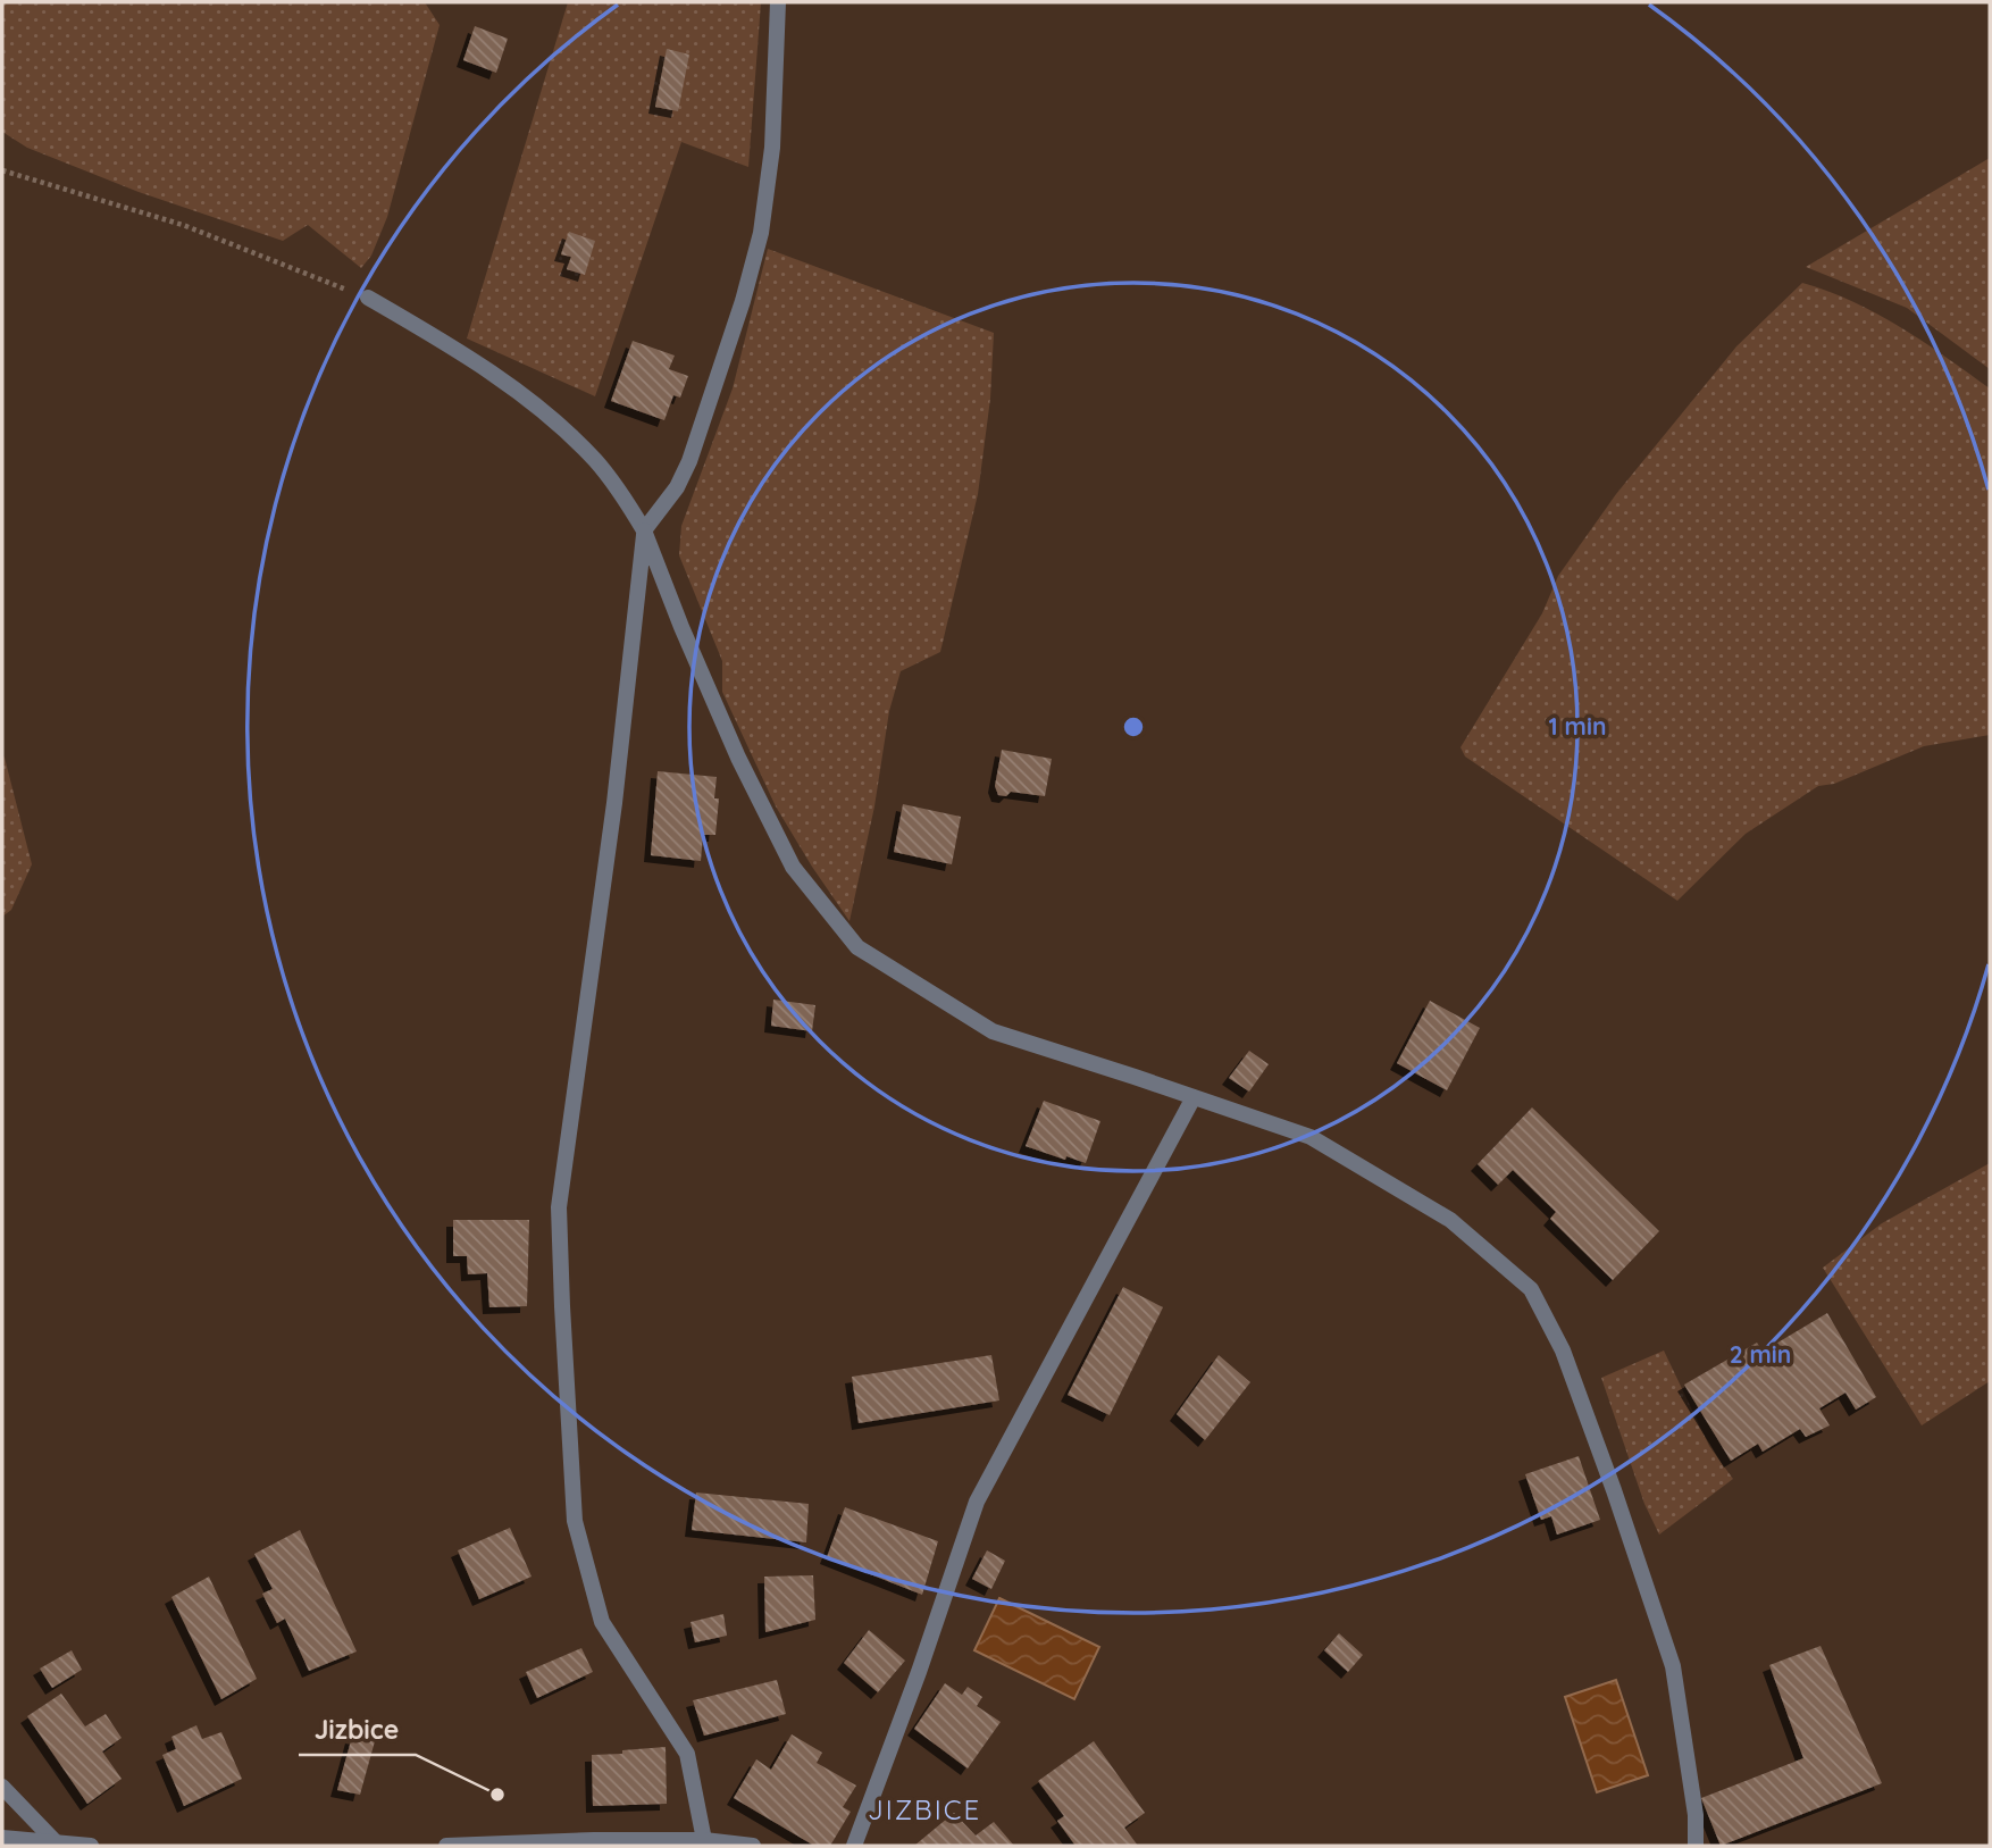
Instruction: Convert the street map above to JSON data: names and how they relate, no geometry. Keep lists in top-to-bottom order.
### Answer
{
  "districts": ["JIZBICE"],
  "places": ["Jizbice"],
  "rings": ["1 min", "2 min"]
}
